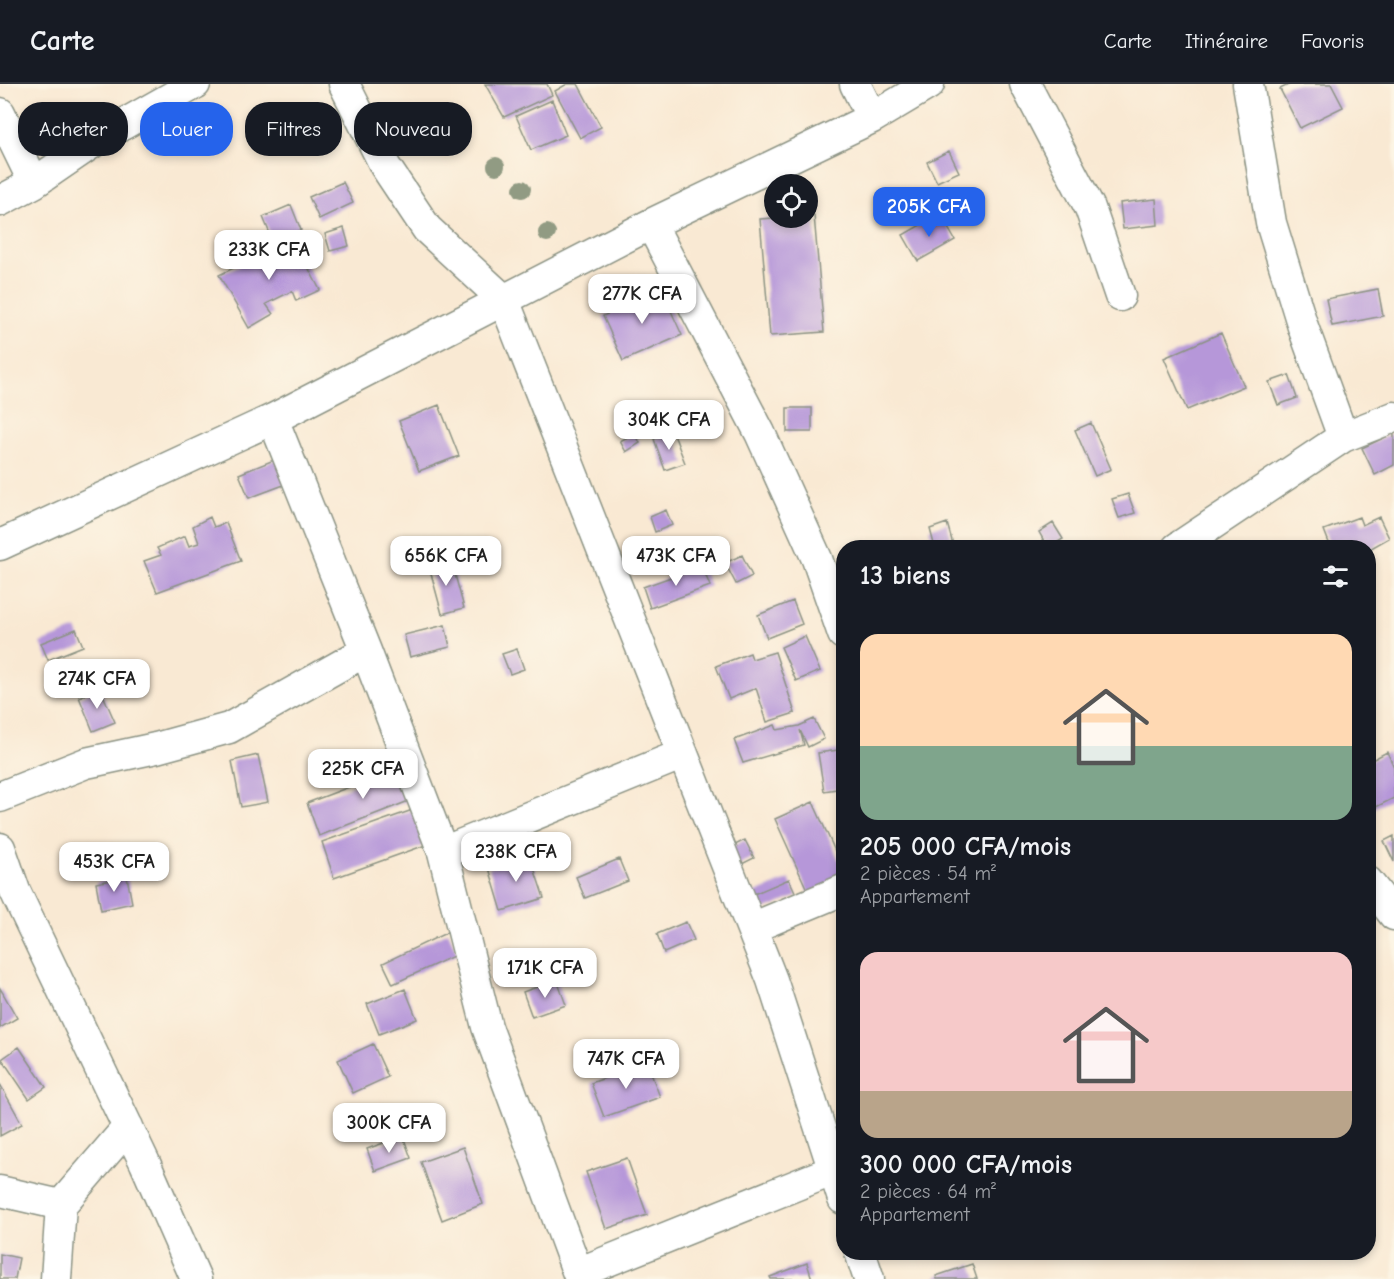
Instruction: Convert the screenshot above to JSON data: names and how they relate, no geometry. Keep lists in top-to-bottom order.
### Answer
{
  "page": {
    "header": "Carte",
    "nav": ["Carte", "Itinéraire", "Favoris"],
    "chip": [
      "Acheter",
      "Louer",
      "Filtres",
      "Nouveau"
    ],
    "price": [
      "205K CFA",
      "233K CFA",
      "277K CFA",
      "304K CFA",
      "656K CFA",
      "473K CFA",
      "274K CFA",
      "225K CFA",
      "238K CFA",
      "453K CFA",
      "171K CFA",
      "747K CFA",
      "300K CFA"
    ],
    "heading": "13 biens",
    "list": [
      {
        "name": "205 000 CFA/mois",
        "note": "2 pièces · 54 m² · Appartement"
      },
      {
        "name": "300 000 CFA/mois",
        "note": "2 pièces · 64 m² · Appartement"
      }
    ]
  }
}
